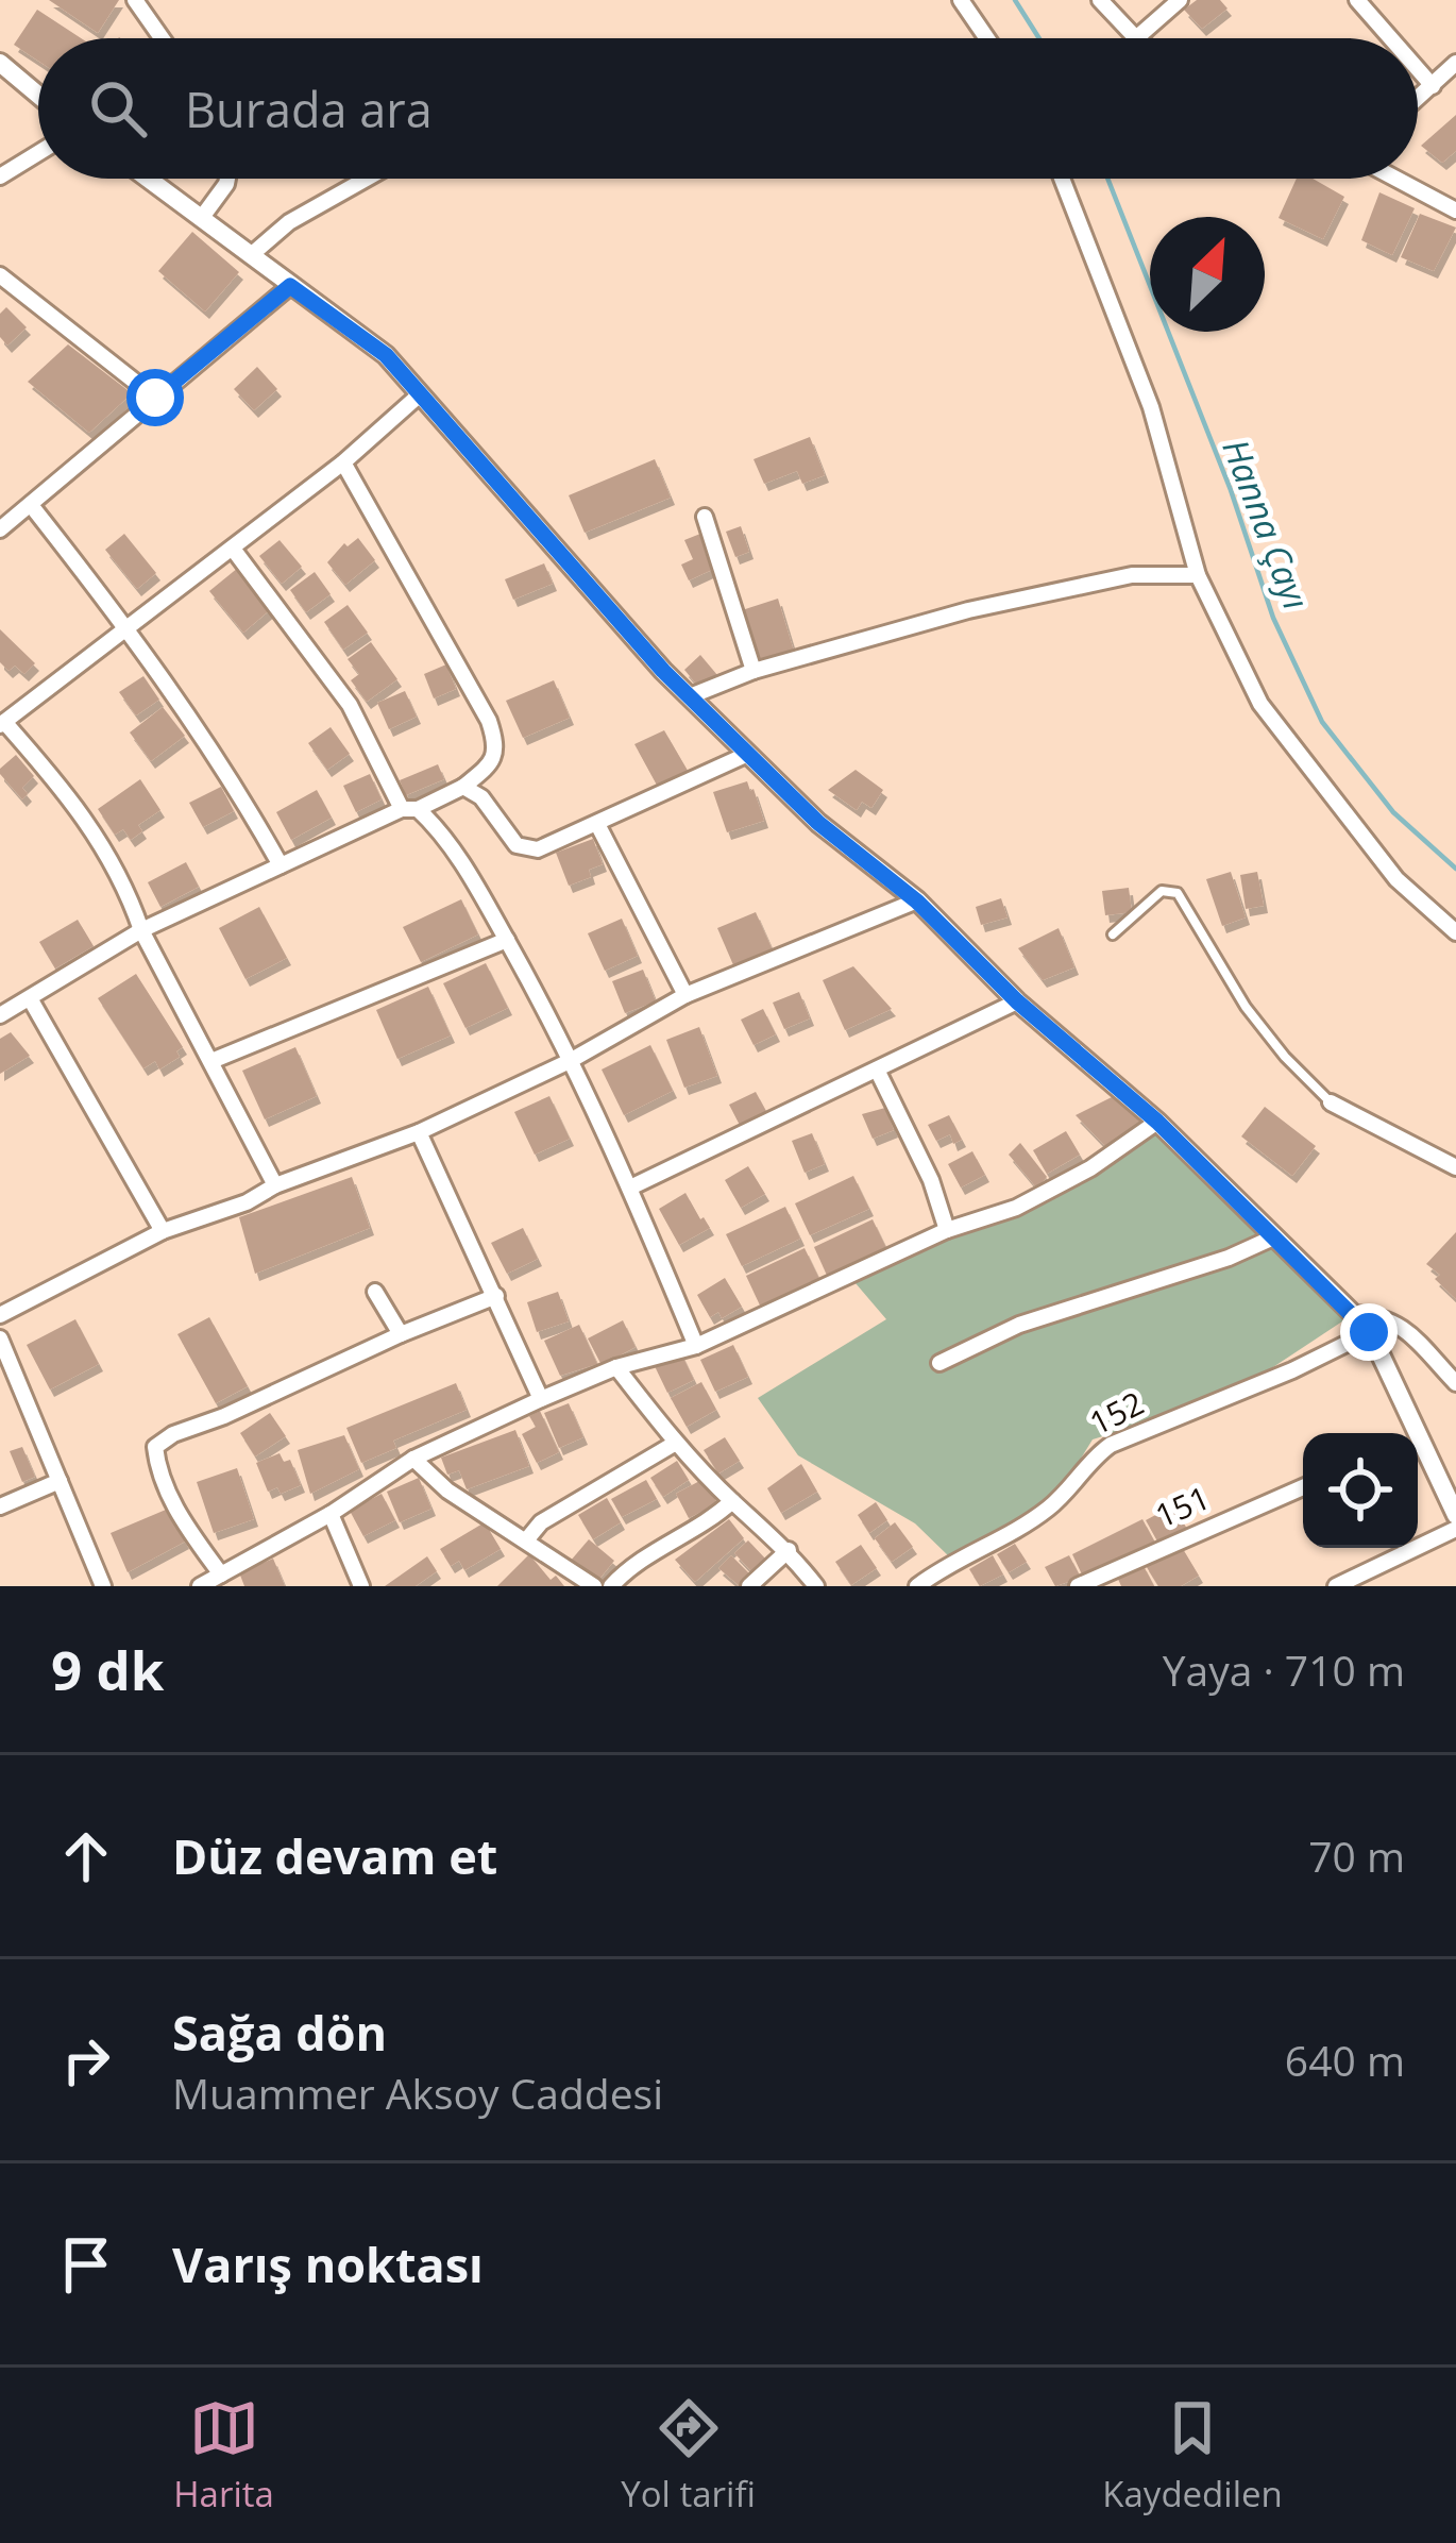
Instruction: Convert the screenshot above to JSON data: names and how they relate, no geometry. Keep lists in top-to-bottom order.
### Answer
{
  "streets": {
    "street": ["152", "151"]
  },
  "water": ["Hanna Çayı"],
  "north": "top right",
  "page": {
    "search": "Burada ara",
    "heading": ["9 dk", "Yaya · 710 m"],
    "list": [
      ["Düz devam et", "70 m"],
      ["Sağa dön", "Muammer Aksoy Caddesi", "640 m"],
      "Varış noktası"
    ],
    "nav": ["Harita", "Yol tarifi", "Kaydedilen"]
  }
}
